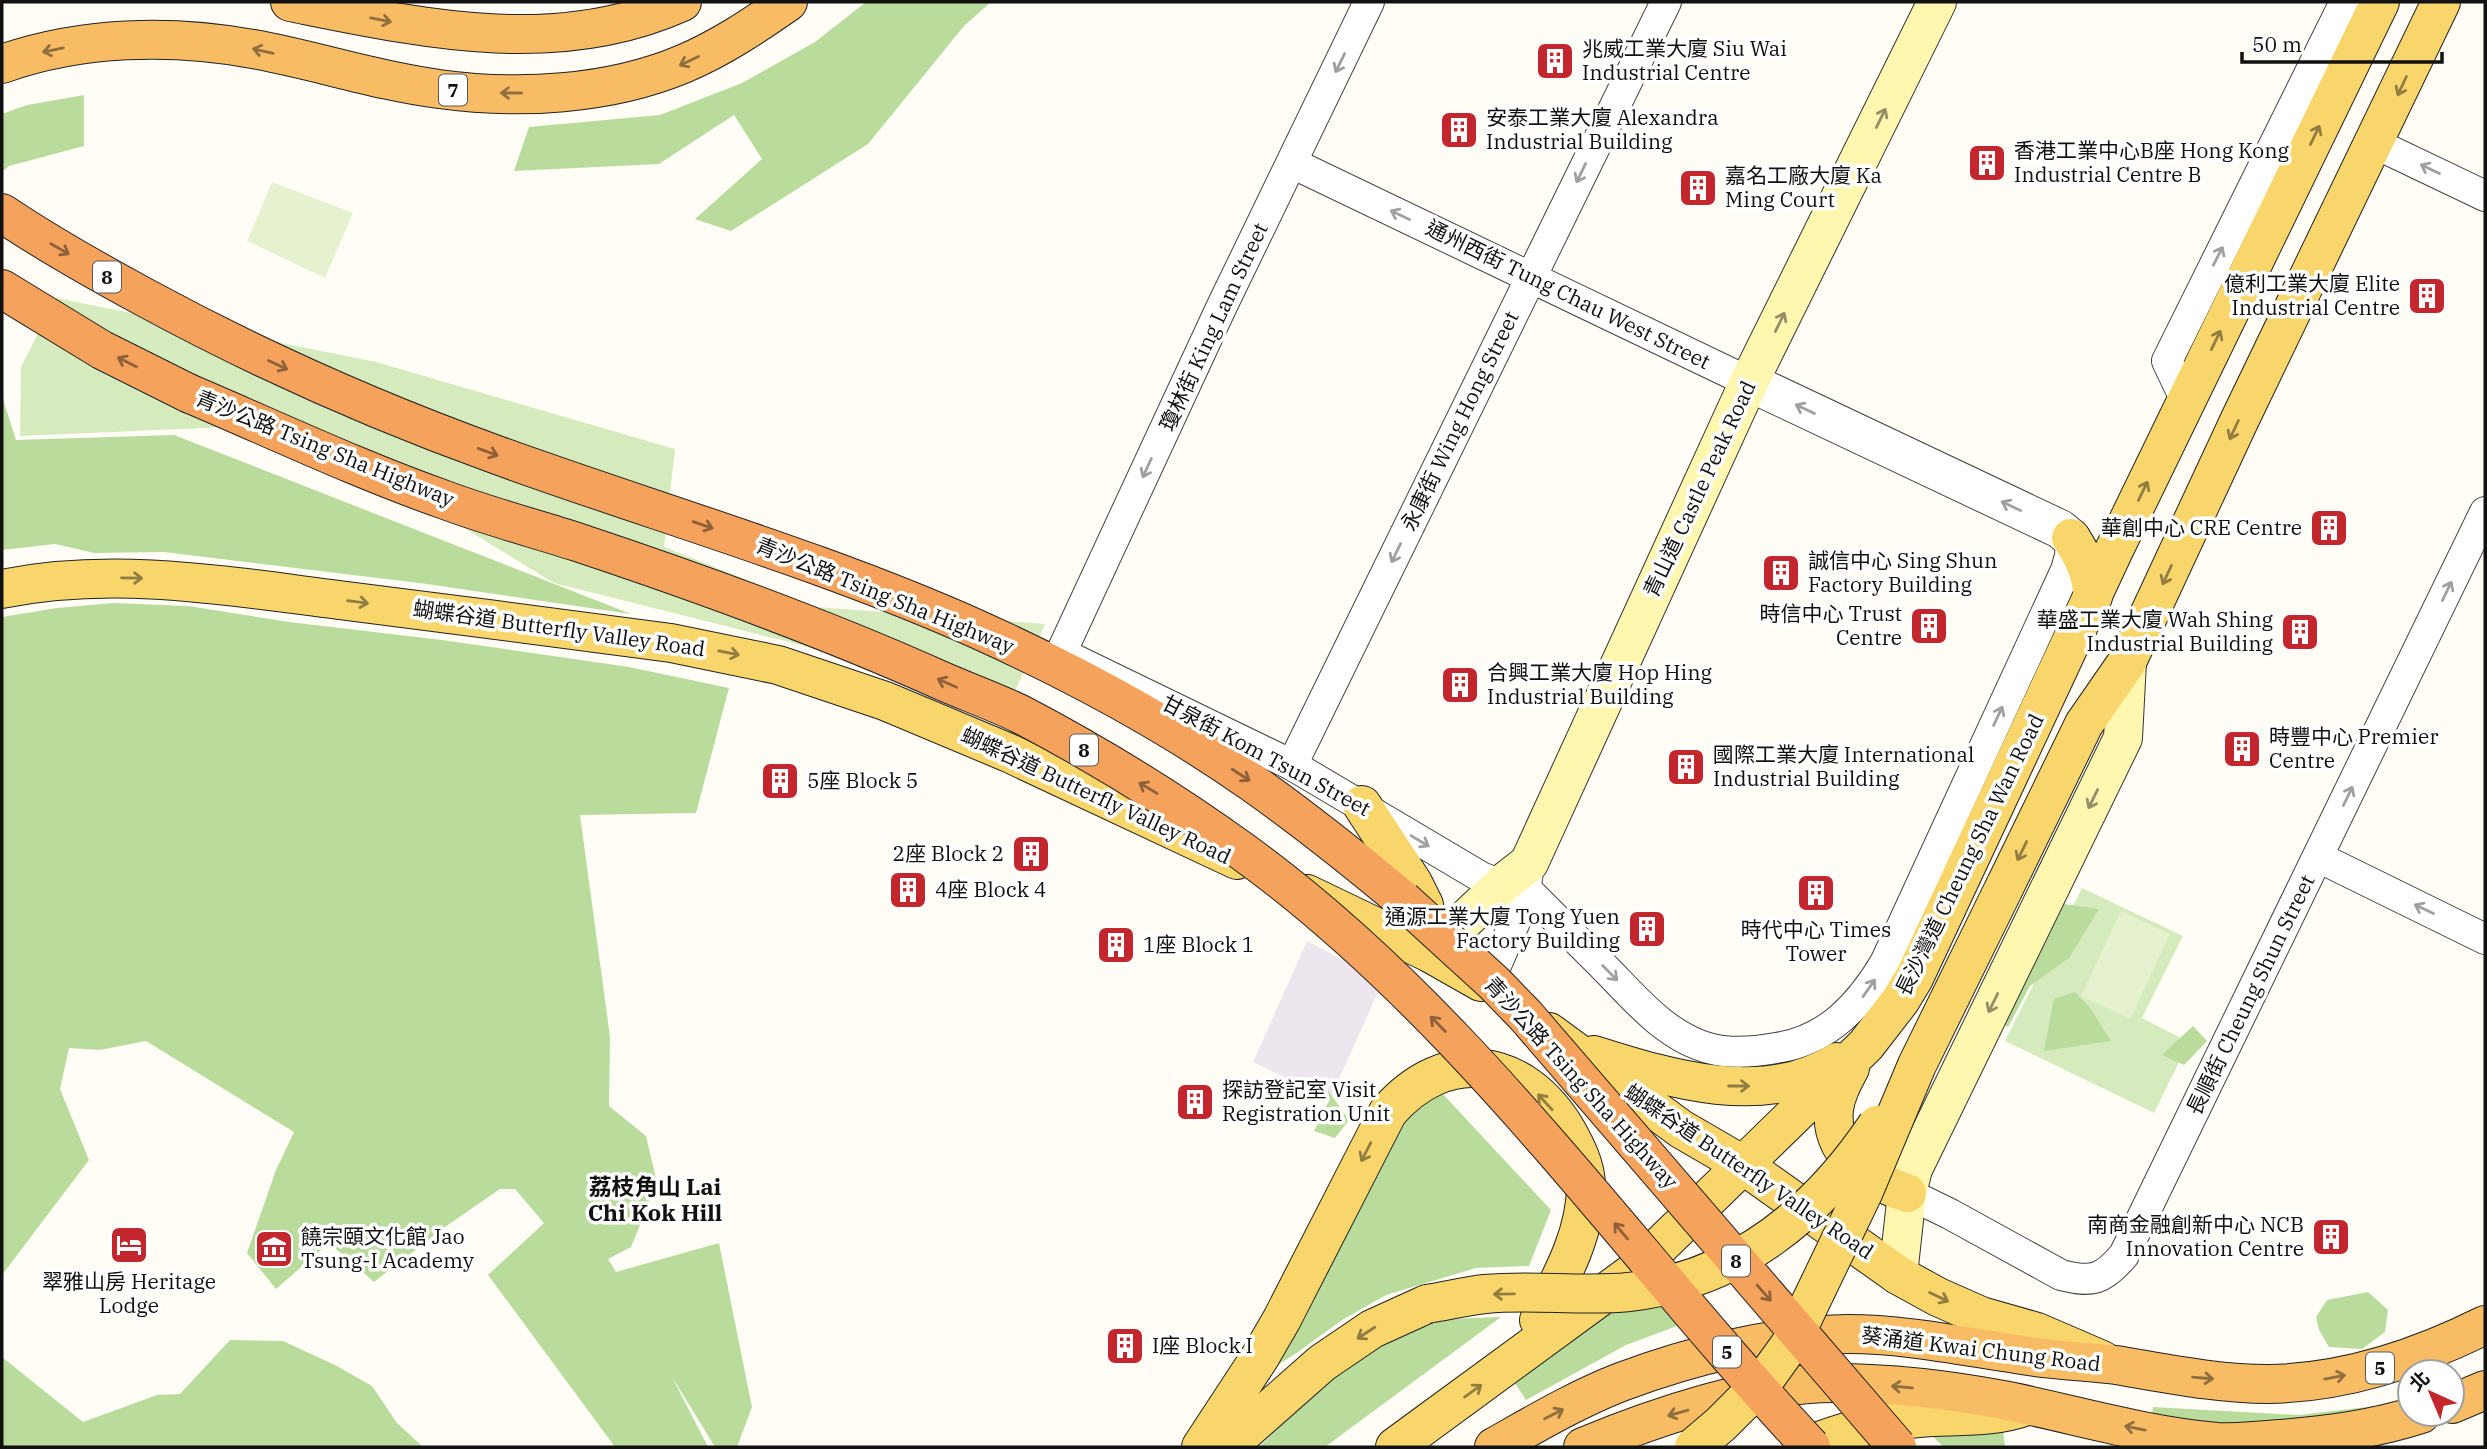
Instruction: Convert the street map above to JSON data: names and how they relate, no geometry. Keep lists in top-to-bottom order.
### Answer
{
  "streets": {
    "highway": [
      "7",
      "8",
      "青沙公路 Tsing Sha Highway",
      "葵涌道 Kwai Chung Road",
      "5"
    ],
    "main road": ["青山道 Castle Peak Road", "蝴蝶谷道 Butterfly Valley Road", "長沙灣道 Cheung Sha Wan Road"],
    "street": [
      "通州西街 Tung Chau West Street",
      "瓊林街 King Lam Street",
      "永康街 Wing Hong Street",
      "甘泉街 Kom Tsun Street",
      "長順街 Cheung Shun Street"
    ]
  },
  "crossings": [
    ["通州西街 Tung Chau West Street", "瓊林街 King Lam Street"],
    ["通州西街 Tung Chau West Street", "永康街 Wing Hong Street"],
    ["通州西街 Tung Chau West Street", "青山道 Castle Peak Road"],
    ["通州西街 Tung Chau West Street", "長沙灣道 Cheung Sha Wan Road"],
    ["瓊林街 King Lam Street", "甘泉街 Kom Tsun Street"],
    ["永康街 Wing Hong Street", "甘泉街 Kom Tsun Street"],
    ["青山道 Castle Peak Road", "蝴蝶谷道 Butterfly Valley Road"],
    ["青山道 Castle Peak Road", "甘泉街 Kom Tsun Street"],
    ["青山道 Castle Peak Road", "長沙灣道 Cheung Sha Wan Road"],
    ["蝴蝶谷道 Butterfly Valley Road", "長沙灣道 Cheung Sha Wan Road"],
    ["蝴蝶谷道 Butterfly Valley Road", "葵涌道 Kwai Chung Road"],
    ["蝴蝶谷道 Butterfly Valley Road", "5"],
    ["甘泉街 Kom Tsun Street", "長沙灣道 Cheung Sha Wan Road"],
    ["葵涌道 Kwai Chung Road", "5"]
  ],
  "one_way": [
    "通州西街 Tung Chau West Street",
    "瓊林街 King Lam Street",
    "永康街 Wing Hong Street",
    "青山道 Castle Peak Road",
    "蝴蝶谷道 Butterfly Valley Road",
    "長順街 Cheung Shun Street"
  ],
  "districts": ["荔枝角山 Lai Chi Kok Hill"],
  "places": {
    "building": [
      "兆威工業大廈 Siu Wai Industrial Centre",
      "安泰工業大廈 Alexandra Industrial Building",
      "香港工業中心B座 Hong Kong Industrial Centre B",
      "嘉名工廠大廈 Ka Ming Court",
      "億利工業大廈 Elite Industrial Centre",
      "華創中心 CRE Centre",
      "誠信中心 Sing Shun Factory Building",
      "時信中心 Trust Centre",
      "華盛工業大廈 Wah Shing Industrial Building",
      "合興工業大廈 Hop Hing Industrial Building",
      "時豐中心 Premier Centre",
      "國際工業大廈 International Industrial Building",
      "5座 Block 5",
      "2座 Block 2",
      "4座 Block 4",
      "時代中心 Times Tower",
      "通源工業大廈 Tong Yuen Factory Building",
      "1座 Block 1",
      "探訪登記室 Visit Registration Unit",
      "南商金融創新中心 NCB Innovation Centre",
      "I座 Block I"
    ],
    "hotel": ["翠雅山房 Heritage Lodge"],
    "museum": ["饒宗頤文化館 Jao Tsung-I Academy"]
  },
  "scale_bar": "50 m",
  "north": "top left"
}
